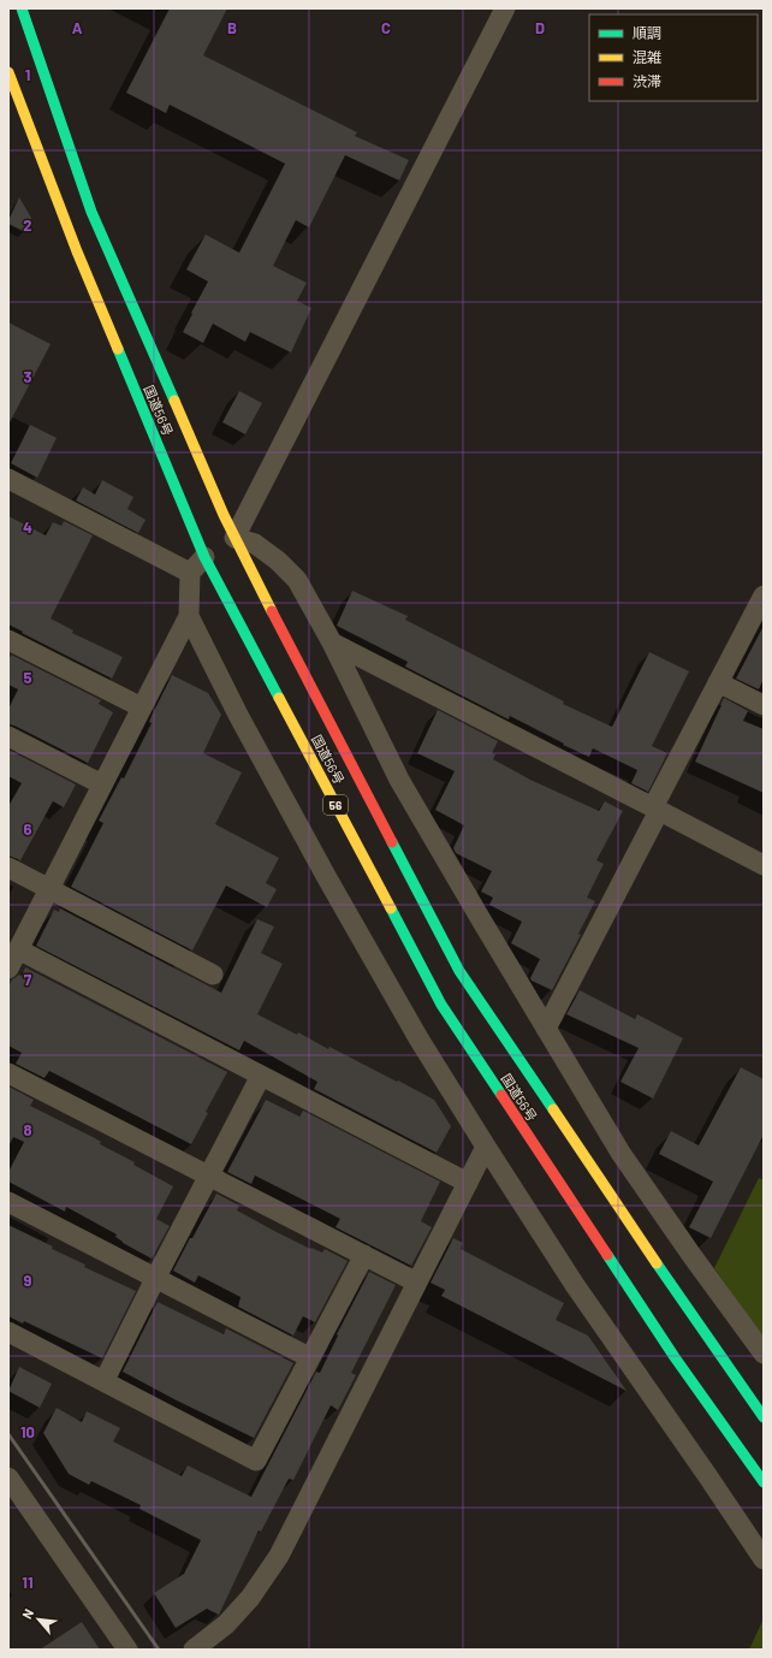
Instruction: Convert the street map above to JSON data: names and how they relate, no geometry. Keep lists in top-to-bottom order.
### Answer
{
  "streets": {
    "highway": ["国道56号", "56"]
  },
  "legend": ["順調", "混雑", "渋滞"],
  "north": "top left",
  "grid": {
    "columns": [
      "A",
      "B",
      "C",
      "D"
    ],
    "rows": [
      "1",
      "2",
      "3",
      "4",
      "5",
      "6",
      "7",
      "8",
      "9",
      "10",
      "11"
    ]
  }
}
